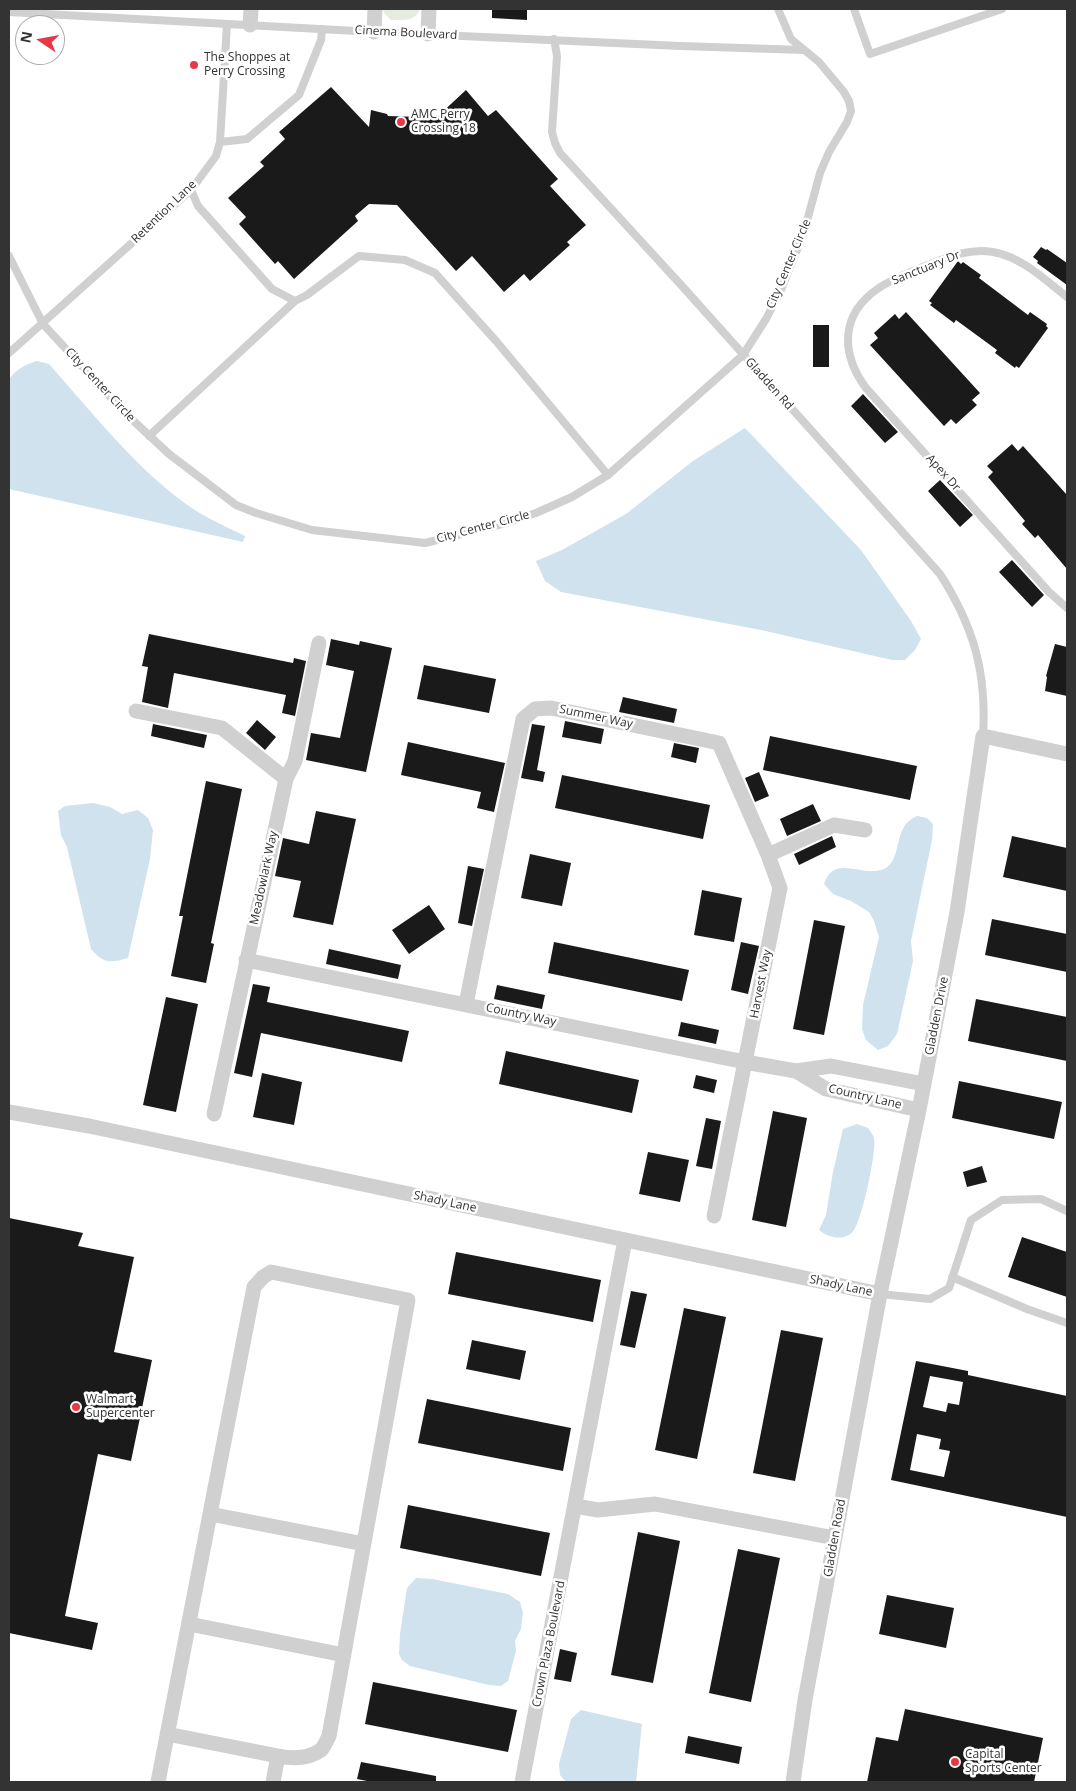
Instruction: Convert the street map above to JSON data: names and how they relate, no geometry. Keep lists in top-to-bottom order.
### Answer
{
  "streets": {
    "street": [
      "Summer Way",
      "Meadowlark Way",
      "Harvest Way",
      "Country Way",
      "Gladden Drive",
      "Country Lane",
      "Shady Lane",
      "Gladden Road",
      "Crown Plaza Boulevard"
    ],
    "lane": [
      "Cinema Boulevard",
      "Retention Lane",
      "City Center Circle",
      "Sanctuary Dr",
      "Gladden Rd",
      "Apex Dr"
    ]
  },
  "crossings": [
    ["Cinema Boulevard", "Retention Lane"],
    ["Cinema Boulevard", "City Center Circle"],
    ["Cinema Boulevard", "Gladden Rd"],
    ["Retention Lane", "City Center Circle"],
    ["City Center Circle", "Gladden Rd"],
    ["Sanctuary Dr", "Apex Dr"],
    ["Gladden Rd", "Gladden Drive"],
    ["Summer Way", "Harvest Way"],
    ["Summer Way", "Country Way"],
    ["Meadowlark Way", "Country Way"],
    ["Harvest Way", "Country Way"],
    ["Country Way", "Country Lane"],
    ["Gladden Drive", "Country Lane"],
    ["Gladden Drive", "Shady Lane"],
    ["Gladden Drive", "Gladden Road"],
    ["Shady Lane", "Gladden Road"],
    ["Shady Lane", "Crown Plaza Boulevard"]
  ],
  "places": [
    "The Shoppes at Perry Crossing",
    "AMC Perry Crossing 18",
    "Walmart Supercenter",
    "Capital Sports Center"
  ],
  "north": "left"
}
